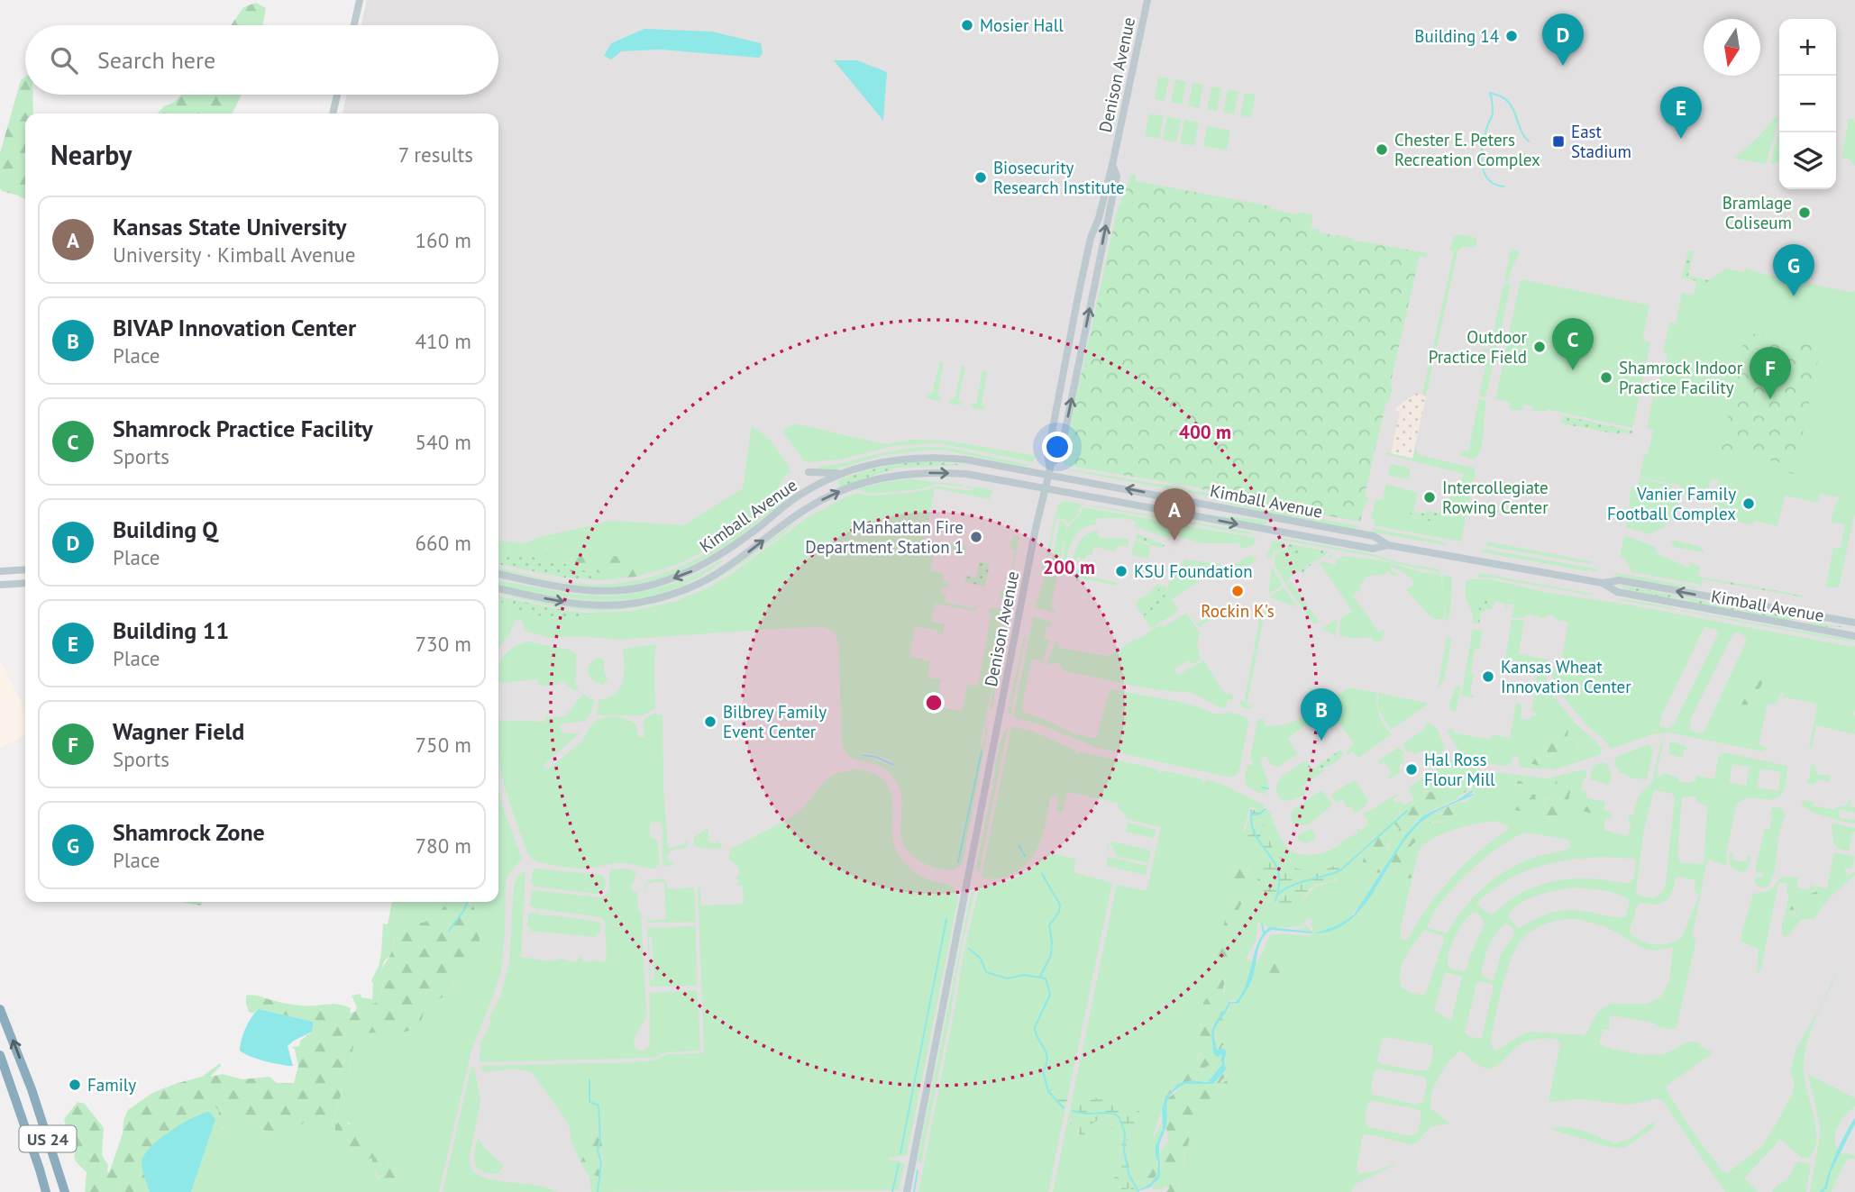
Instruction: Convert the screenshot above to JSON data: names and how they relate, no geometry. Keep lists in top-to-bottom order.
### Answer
{
  "streets": {
    "highway": ["US 24"],
    "main road": ["Denison Avenue", "Kimball Avenue"]
  },
  "crossings": [
    ["Denison Avenue", "Kimball Avenue"]
  ],
  "places": {
    "other": [
      "Mosier Hall",
      "Building 14",
      "Chester E. Peters Recreation Complex",
      "Biosecurity Research Institute",
      "Bramlage Coliseum",
      "Outdoor Practice Field",
      "Shamrock Indoor Practice Facility",
      "Intercollegiate Rowing Center",
      "Vanier Family Football Complex",
      "Manhattan Fire Department Station 1",
      "KSU Foundation",
      "Rockin K's",
      "Kansas Wheat Innovation Center",
      "Bilbrey Family Event Center",
      "Hal Ross Flour Mill",
      "Family"
    ],
    "transit": ["East Stadium"]
  },
  "north": "bottom",
  "page": {
    "pins": [
      "D",
      "E",
      "G",
      "C",
      "F",
      "A",
      "B"
    ],
    "map_buttons": ["+", "−"],
    "search": "Search here",
    "heading": ["Nearby", "7 results"],
    "list": [
      {
        "mark": "A",
        "name": "Kansas State University",
        "note": "University · Kimball Avenue",
        "value": "160 m"
      },
      {
        "mark": "B",
        "name": "BIVAP Innovation Center",
        "note": "Place",
        "value": "410 m"
      },
      {
        "mark": "C",
        "name": "Shamrock Practice Facility",
        "note": "Sports",
        "value": "540 m"
      },
      {
        "mark": "D",
        "name": "Building Q",
        "note": "Place",
        "value": "660 m"
      },
      {
        "mark": "E",
        "name": "Building 11",
        "note": "Place",
        "value": "730 m"
      },
      {
        "mark": "F",
        "name": "Wagner Field",
        "note": "Sports",
        "value": "750 m"
      },
      {
        "mark": "G",
        "name": "Shamrock Zone",
        "note": "Place",
        "value": "780 m"
      }
    ]
  },
  "rings": ["400 m", "200 m"]
}
